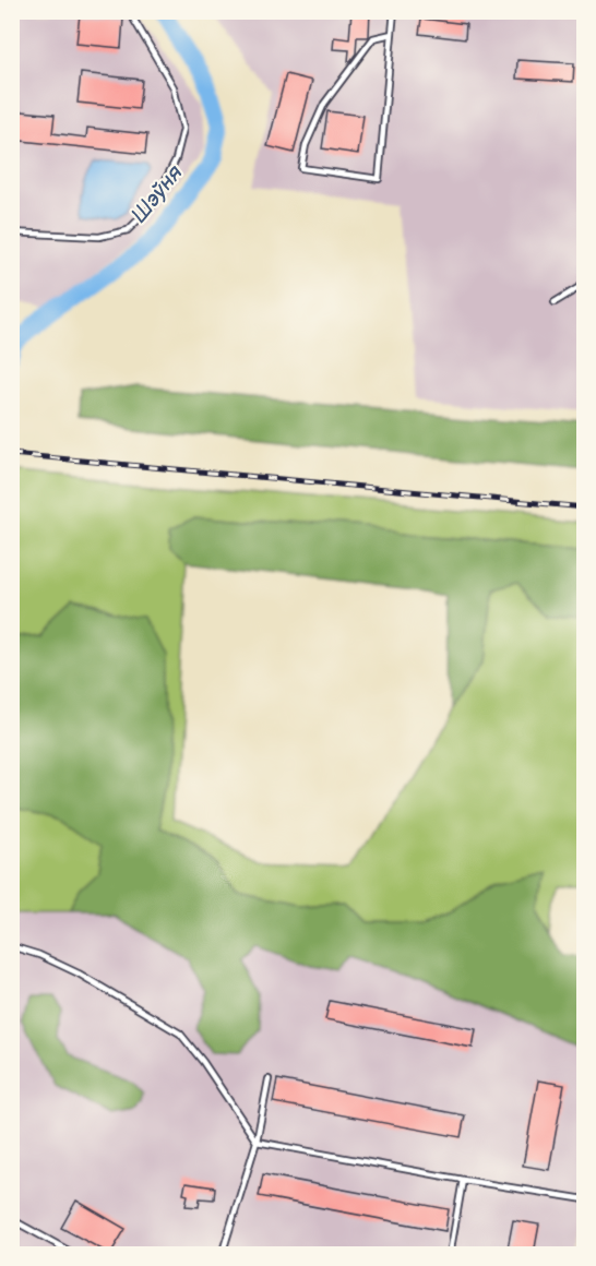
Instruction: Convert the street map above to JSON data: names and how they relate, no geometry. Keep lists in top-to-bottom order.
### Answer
{
  "water": ["Шэўня"]
}
